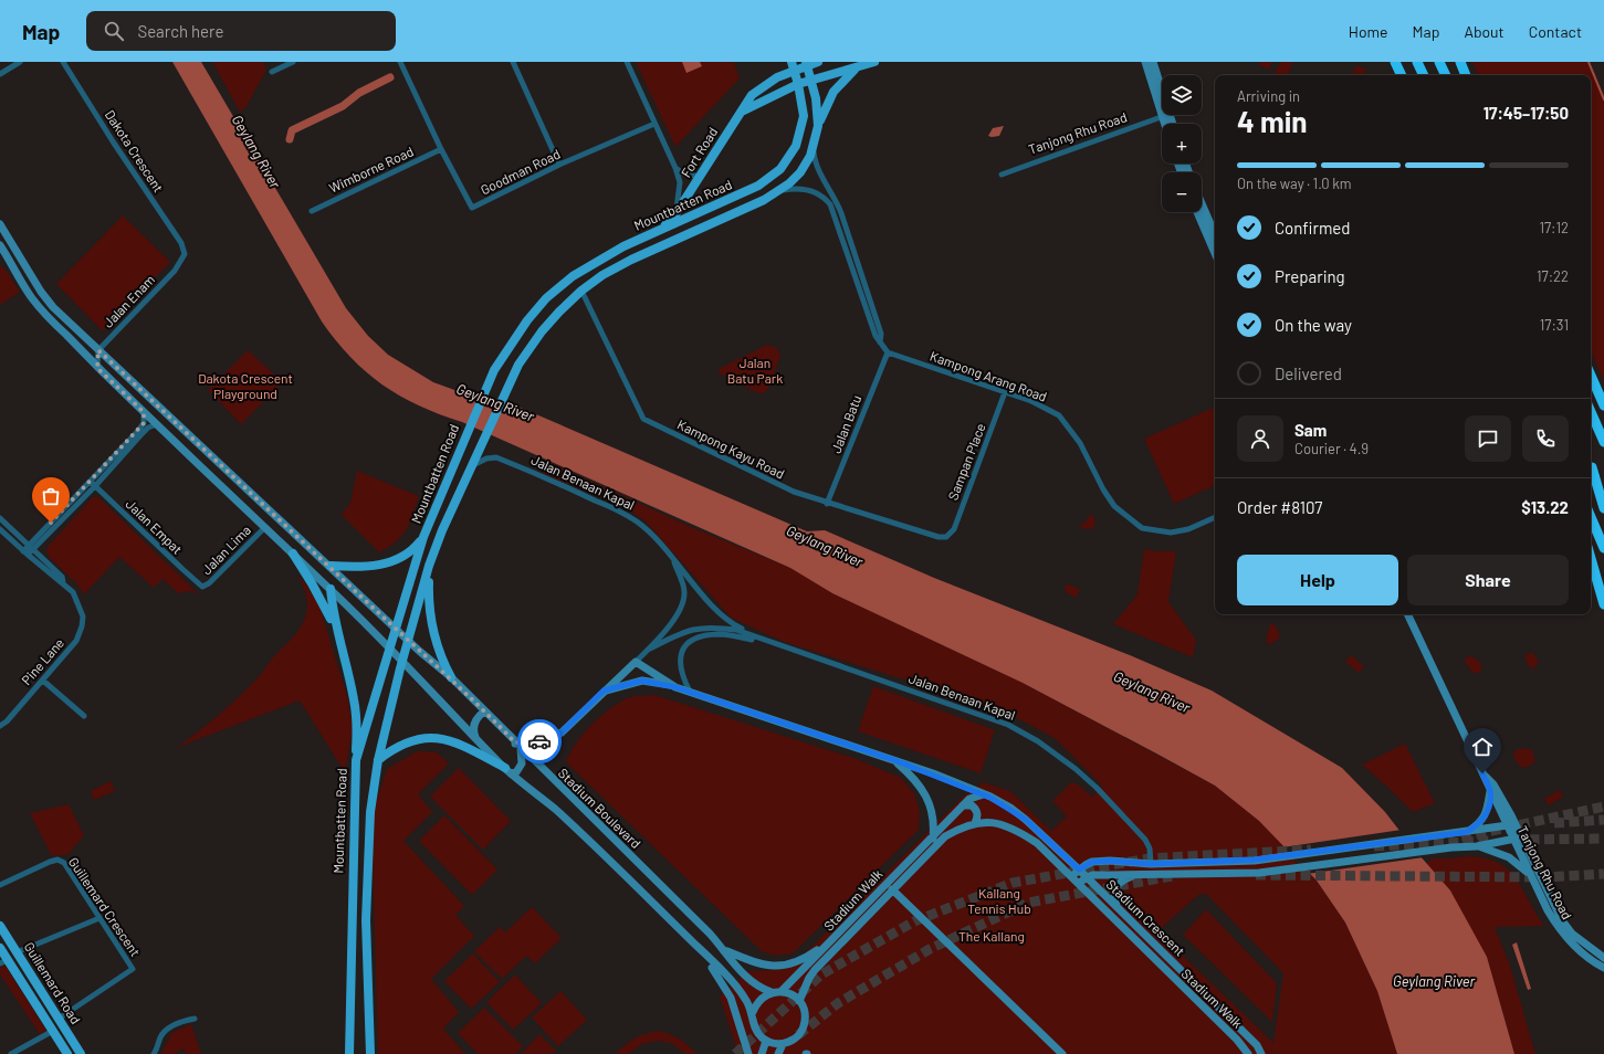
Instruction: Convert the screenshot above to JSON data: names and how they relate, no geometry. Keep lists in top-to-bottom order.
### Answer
{
  "streets": {
    "main road": ["Fort Road", "Mountbatten Road", "Guillemard Road"],
    "street": [
      "Tanjong Rhu Road",
      "Dakota Crescent",
      "Wimborne Road",
      "Goodman Road",
      "Jalan Enam",
      "Kampong Arang Road",
      "Jalan Batu",
      "Kampong Kayu Road",
      "Sampan Place",
      "Jalan Benaan Kapal",
      "Jalan Empat",
      "Jalan Lima",
      "Pine Lane",
      "Stadium Boulevard",
      "Stadium Walk",
      "Guillemard Crescent",
      "Stadium Crescent"
    ]
  },
  "crossings": [
    ["Dakota Crescent", "Jalan Enam"],
    ["Fort Road", "Mountbatten Road"],
    ["Wimborne Road", "Goodman Road"],
    ["Mountbatten Road", "Kampong Kayu Road"],
    ["Mountbatten Road", "Jalan Benaan Kapal"],
    ["Mountbatten Road", "Stadium Boulevard"],
    ["Jalan Enam", "Stadium Boulevard"],
    ["Kampong Arang Road", "Jalan Batu"],
    ["Kampong Arang Road", "Sampan Place"],
    ["Jalan Batu", "Kampong Kayu Road"],
    ["Kampong Kayu Road", "Sampan Place"],
    ["Jalan Benaan Kapal", "Stadium Crescent"],
    ["Jalan Empat", "Jalan Lima"],
    ["Stadium Boulevard", "Stadium Walk"],
    ["Stadium Walk", "Stadium Crescent"],
    ["Guillemard Crescent", "Guillemard Road"]
  ],
  "water": ["Geylang River"],
  "parks": [
    "Jalan Batu Park",
    "Dakota Crescent Playground",
    "Kallang Tennis Hub",
    "The Kallang"
  ],
  "page": {
    "header": "Map",
    "search": "Search here",
    "nav": [
      "Home",
      "Map",
      "About",
      "Contact"
    ],
    "map_buttons": ["+", "−"],
    "heading": ["4 min", "Arriving in", "17:45–17:50"],
    "panel": [
      "Sam",
      "Courier · 4.9",
      "Order #8107",
      "$13.22"
    ],
    "bar": "On the way · 1.0 km",
    "list": [
      ["Confirmed", "17:12"],
      ["Preparing", "17:22"],
      ["On the way", "17:31"],
      "Delivered"
    ],
    "buttons": ["Help", "Share"]
  }
}
